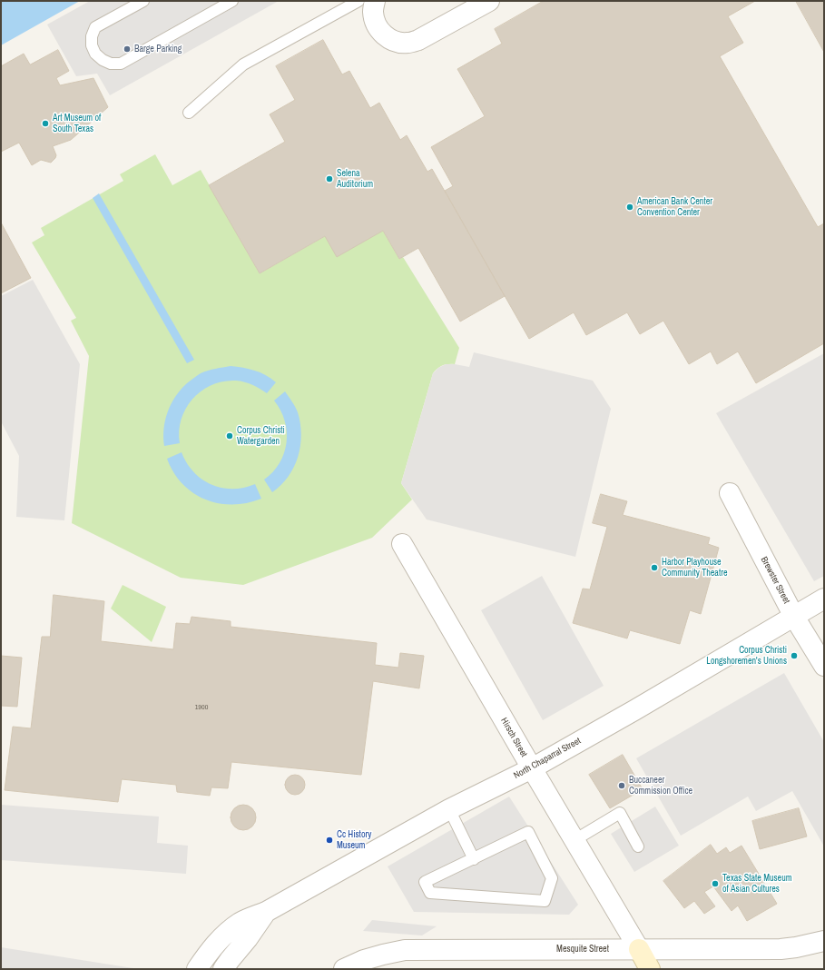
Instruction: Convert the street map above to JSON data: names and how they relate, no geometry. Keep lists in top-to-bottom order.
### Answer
{
  "streets": {
    "street": [
      "Brewster Street",
      "Hirsch Street",
      "North Chaparral Street",
      "Mesquite Street"
    ]
  },
  "crossings": [
    ["Brewster Street", "North Chaparral Street"],
    ["Hirsch Street", "North Chaparral Street"],
    ["Hirsch Street", "Mesquite Street"]
  ],
  "places": [
    "Barge Parking",
    "Art Museum of South Texas",
    "Selena Auditorium",
    "American Bank Center Convention Center",
    "Corpus Christi Watergarden",
    "Harbor Playhouse Community Theatre",
    "Corpus Christi Longshoremen's Unions",
    "Buccaneer Commission Office",
    "Cc History Museum",
    "Texas State Museum of Asian Cultures"
  ],
  "house_numbers": ["1900"]
}
